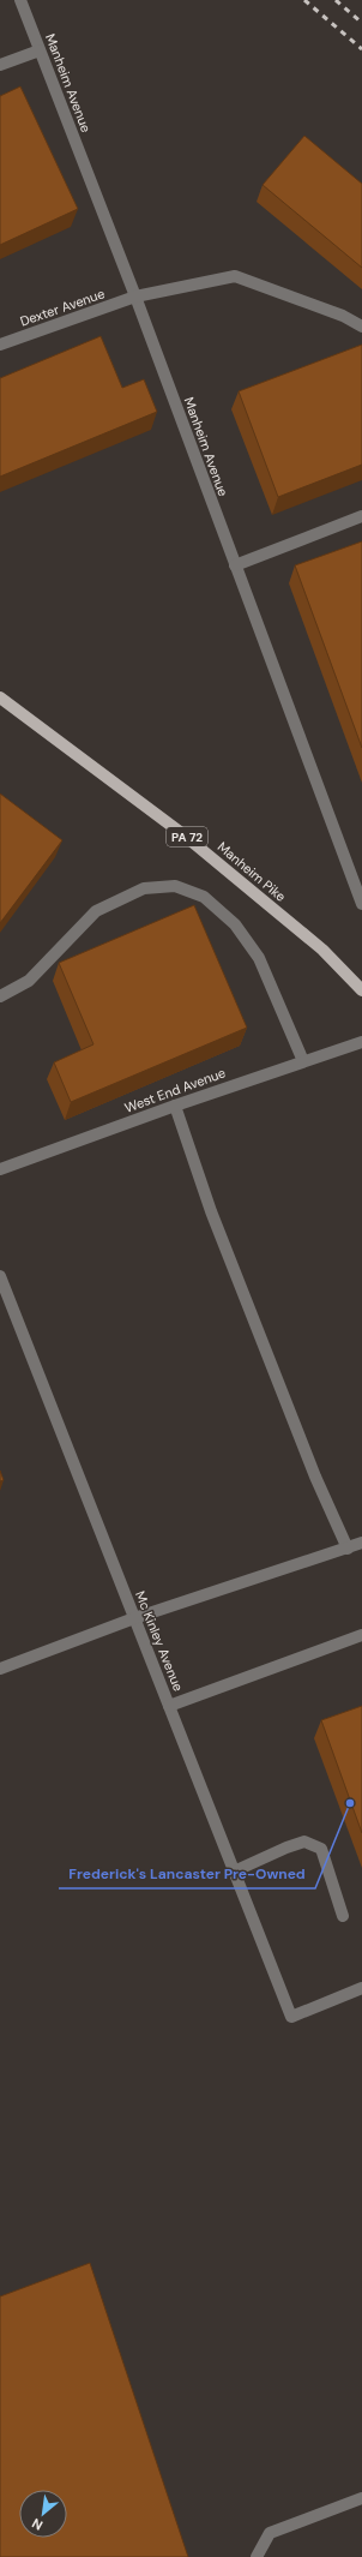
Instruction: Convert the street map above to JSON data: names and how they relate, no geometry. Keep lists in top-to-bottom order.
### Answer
{
  "streets": {
    "main road": ["PA 72", "Manheim Pike"],
    "street": [
      "Manheim Avenue",
      "Dexter Avenue",
      "West End Avenue",
      "Mc Kinley Avenue"
    ]
  },
  "crossings": [
    ["Manheim Avenue", "Dexter Avenue"]
  ],
  "places": ["Frederick's Lancaster Pre-Owned"],
  "north": "bottom left"
}
